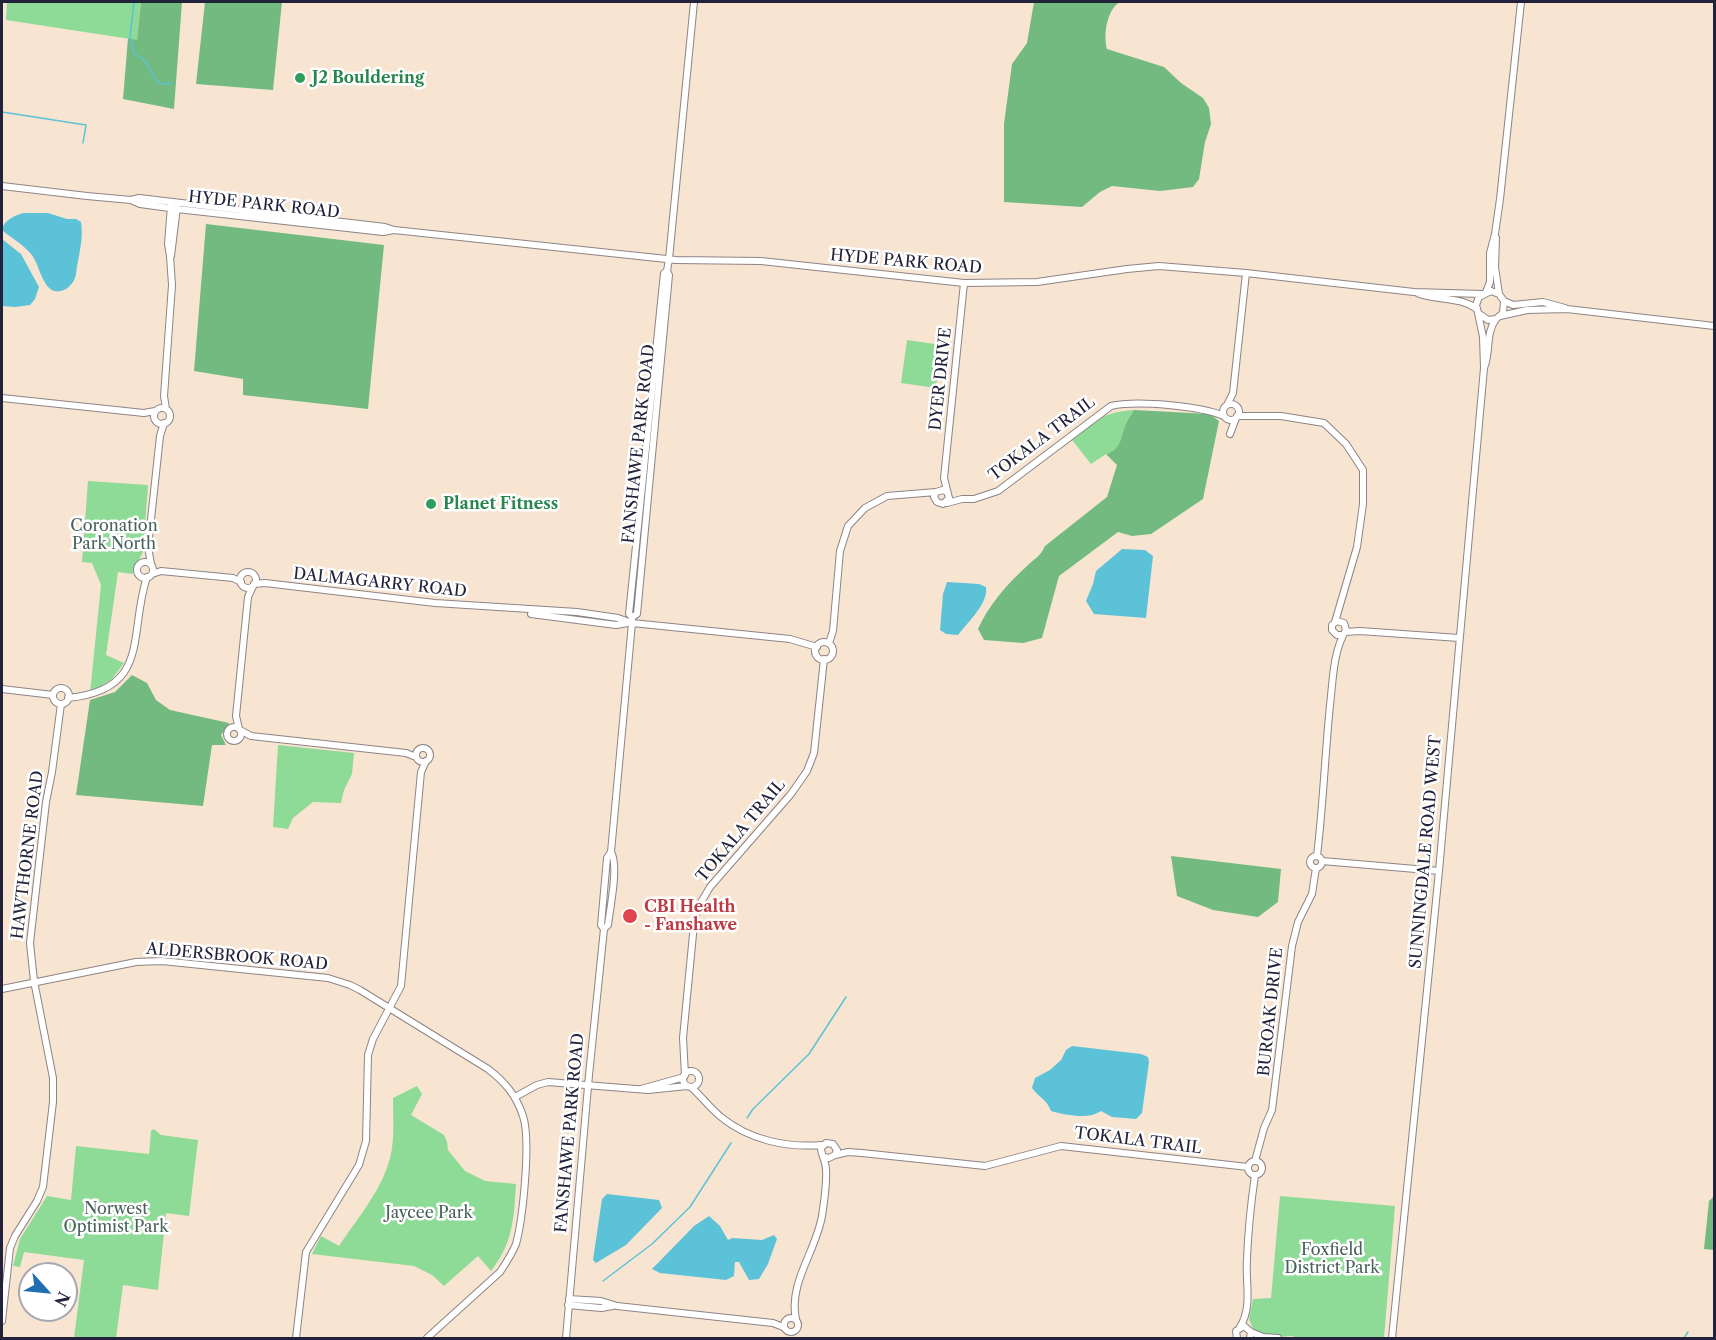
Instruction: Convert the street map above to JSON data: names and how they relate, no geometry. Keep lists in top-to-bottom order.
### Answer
{
  "streets": {
    "street": [
      "HYDE PARK ROAD",
      "DYER DRIVE",
      "TOKALA TRAIL",
      "FANSHAWE PARK ROAD",
      "DALMAGARRY ROAD",
      "SUNNINGDALE ROAD WEST",
      "HAWTHORNE ROAD",
      "ALDERSBROOK ROAD",
      "BUROAK DRIVE"
    ]
  },
  "crossings": [
    ["HYDE PARK ROAD", "DYER DRIVE"],
    ["HYDE PARK ROAD", "FANSHAWE PARK ROAD"],
    ["HYDE PARK ROAD", "SUNNINGDALE ROAD WEST"],
    ["DYER DRIVE", "TOKALA TRAIL"],
    ["TOKALA TRAIL", "DALMAGARRY ROAD"],
    ["TOKALA TRAIL", "BUROAK DRIVE"],
    ["FANSHAWE PARK ROAD", "DALMAGARRY ROAD"],
    ["HAWTHORNE ROAD", "ALDERSBROOK ROAD"]
  ],
  "parks": [
    "Coronation Park North",
    "Norwest Optimist Park",
    "Jaycee Park",
    "Foxfield District Park"
  ],
  "places": ["J2 Bouldering", "Planet Fitness", "CBI Health - Fanshawe"],
  "north": "bottom right"
}
